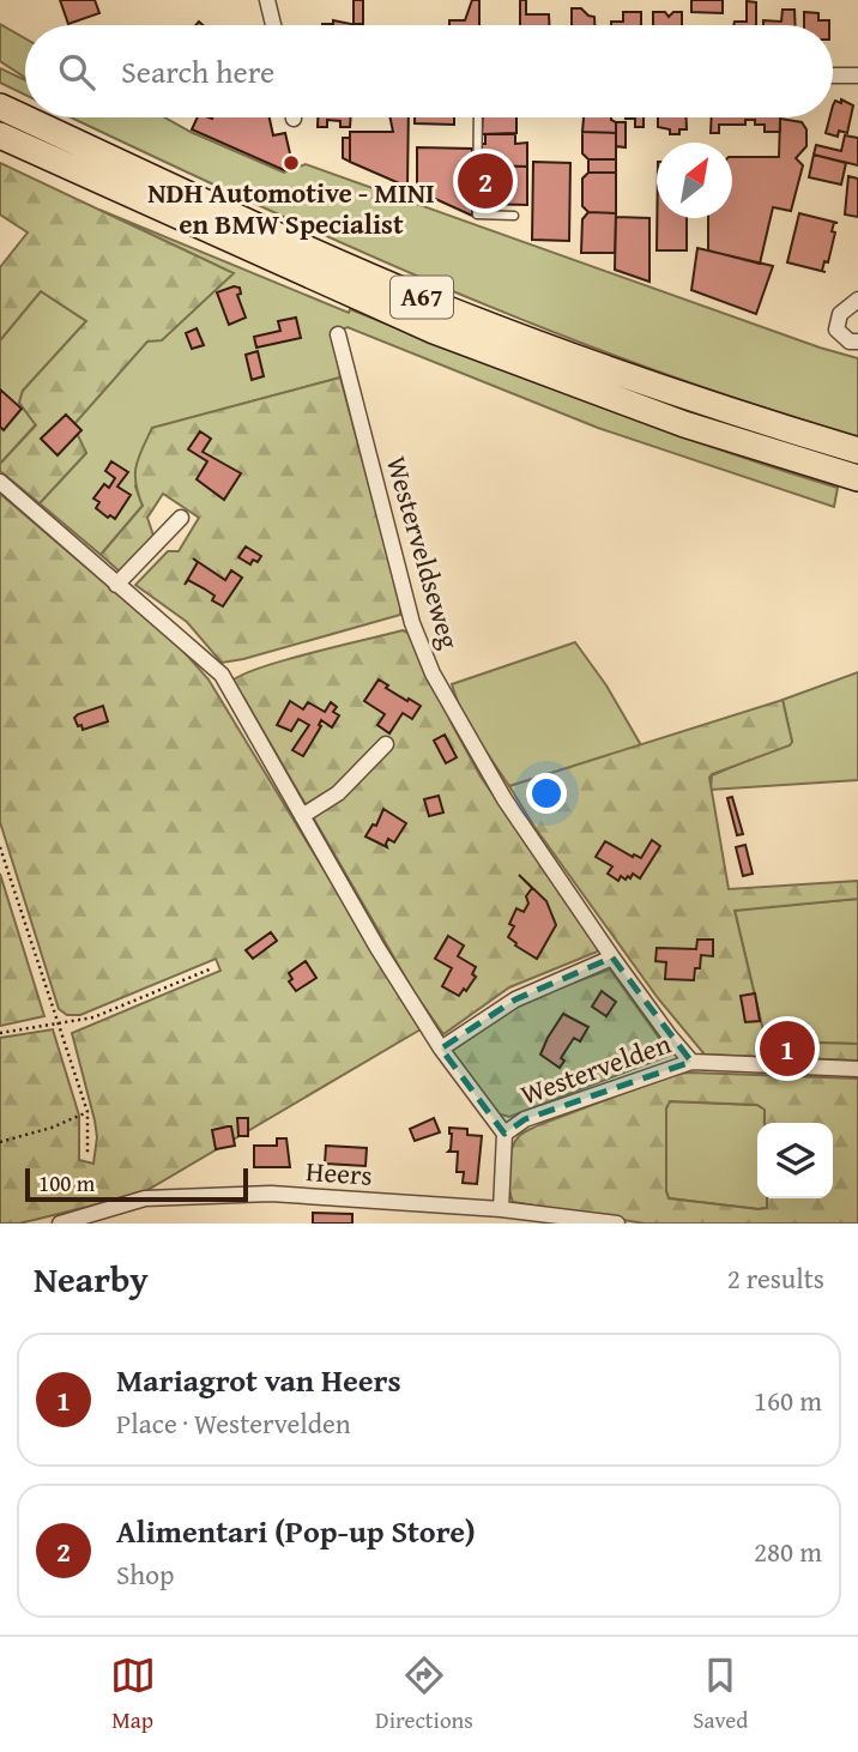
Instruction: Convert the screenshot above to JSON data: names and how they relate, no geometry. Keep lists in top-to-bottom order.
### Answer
{
  "streets": {
    "highway": ["A67"],
    "street": ["Westerveldseweg", "Westervelden", "Heers"]
  },
  "crossings": [
    ["Westerveldseweg", "Westervelden"],
    ["Westervelden", "Heers"]
  ],
  "places": ["NDH Automotive - MINI en BMW Specialist"],
  "scale_bar": "100 m",
  "north": "top right",
  "page": {
    "search": "Search here",
    "pins": ["2", "1"],
    "scale": "100 m",
    "heading": ["Nearby", "2 results"],
    "list": [
      {
        "mark": "1",
        "name": "Mariagrot van Heers",
        "note": "Place · Westervelden",
        "value": "160 m"
      },
      {
        "mark": "2",
        "name": "Alimentari (Pop-up Store)",
        "note": "Shop",
        "value": "280 m"
      }
    ],
    "nav": ["Map", "Directions", "Saved"]
  }
}
